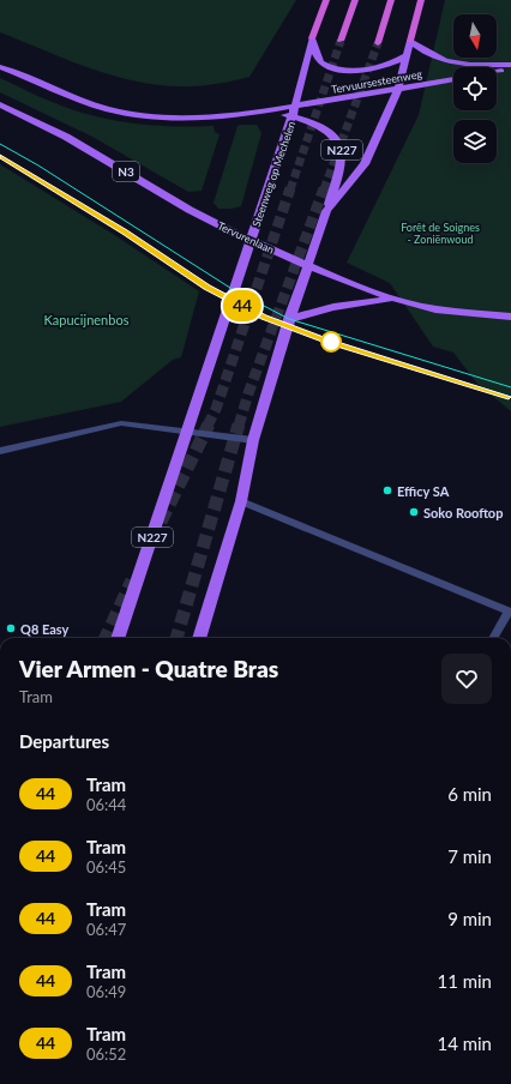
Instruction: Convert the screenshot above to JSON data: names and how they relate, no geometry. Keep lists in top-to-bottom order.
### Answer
{
  "streets": {
    "main road": [
      "Tervuursesteenweg",
      "N227",
      "N3",
      "Steenweg op Mechelen",
      "Tervurenlaan"
    ]
  },
  "crossings": [
    ["Tervuursesteenweg", "N227"],
    ["Tervuursesteenweg", "Steenweg op Mechelen"],
    ["N227", "Steenweg op Mechelen"],
    ["N227", "Tervurenlaan"],
    ["Steenweg op Mechelen", "Tervurenlaan"]
  ],
  "parks": ["Forêt de Soignes - Zoniënwoud", "Kapucijnenbos"],
  "places": ["Efficy SA", "Soko Rooftop", "Q8 Easy"],
  "lines": ["tram line 44"],
  "north": "bottom",
  "page": {
    "on_map": "44",
    "heading": [
      ["Vier Armen - Quatre Bras", "Tram"],
      "Departures"
    ],
    "list": [
      {
        "mark": "44",
        "name": "Tram",
        "note": "06:44",
        "value": "6 min"
      },
      {
        "mark": "44",
        "name": "Tram",
        "note": "06:45",
        "value": "7 min"
      },
      {
        "mark": "44",
        "name": "Tram",
        "note": "06:47",
        "value": "9 min"
      },
      {
        "mark": "44",
        "name": "Tram",
        "note": "06:49",
        "value": "11 min"
      },
      {
        "mark": "44",
        "name": "Tram",
        "note": "06:52",
        "value": "14 min"
      }
    ]
  }
}
